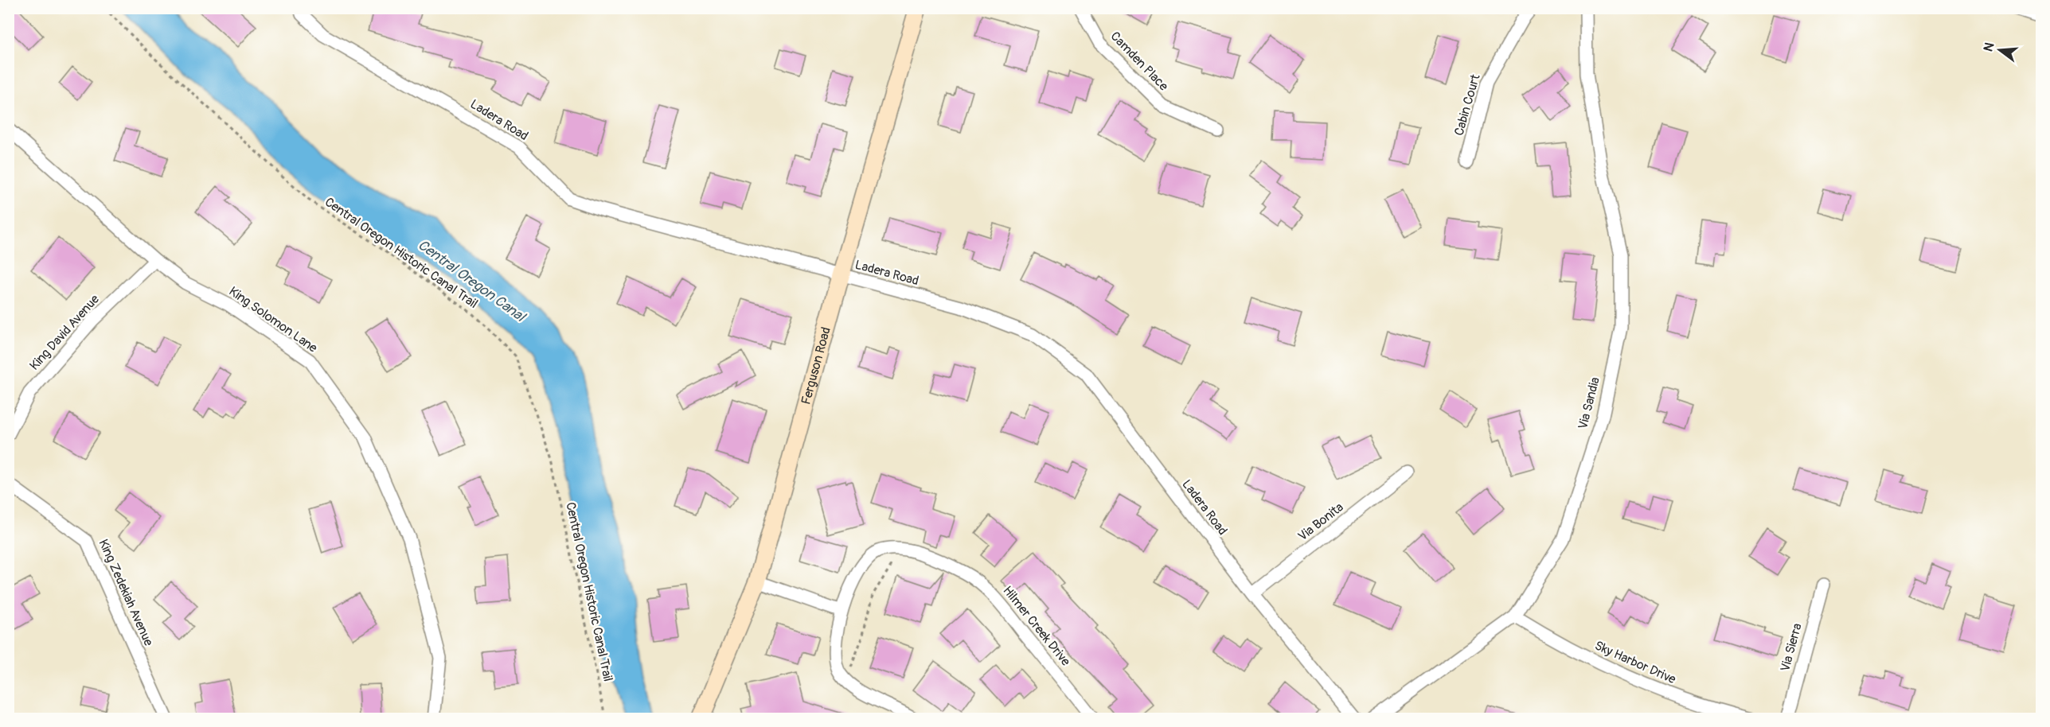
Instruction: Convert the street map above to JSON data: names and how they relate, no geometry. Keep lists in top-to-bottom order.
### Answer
{
  "streets": {
    "street": [
      "Camden Place",
      "Cabin Court",
      "Ladera Road",
      "King Solomon Lane",
      "King David Avenue",
      "Ferguson Road",
      "Via Sandia",
      "Via Bonita",
      "King Zedekiah Avenue",
      "Hilmer Creek Drive",
      "Via Sierra",
      "Sky Harbor Drive"
    ],
    "path": ["Central Oregon Historic Canal Trail"]
  },
  "crossings": [
    ["Ladera Road", "Ferguson Road"],
    ["Ladera Road", "Via Bonita"],
    ["King Solomon Lane", "King David Avenue"],
    ["Via Sandia", "Sky Harbor Drive"]
  ],
  "water": ["Central Oregon Canal"],
  "north": "left"
}
